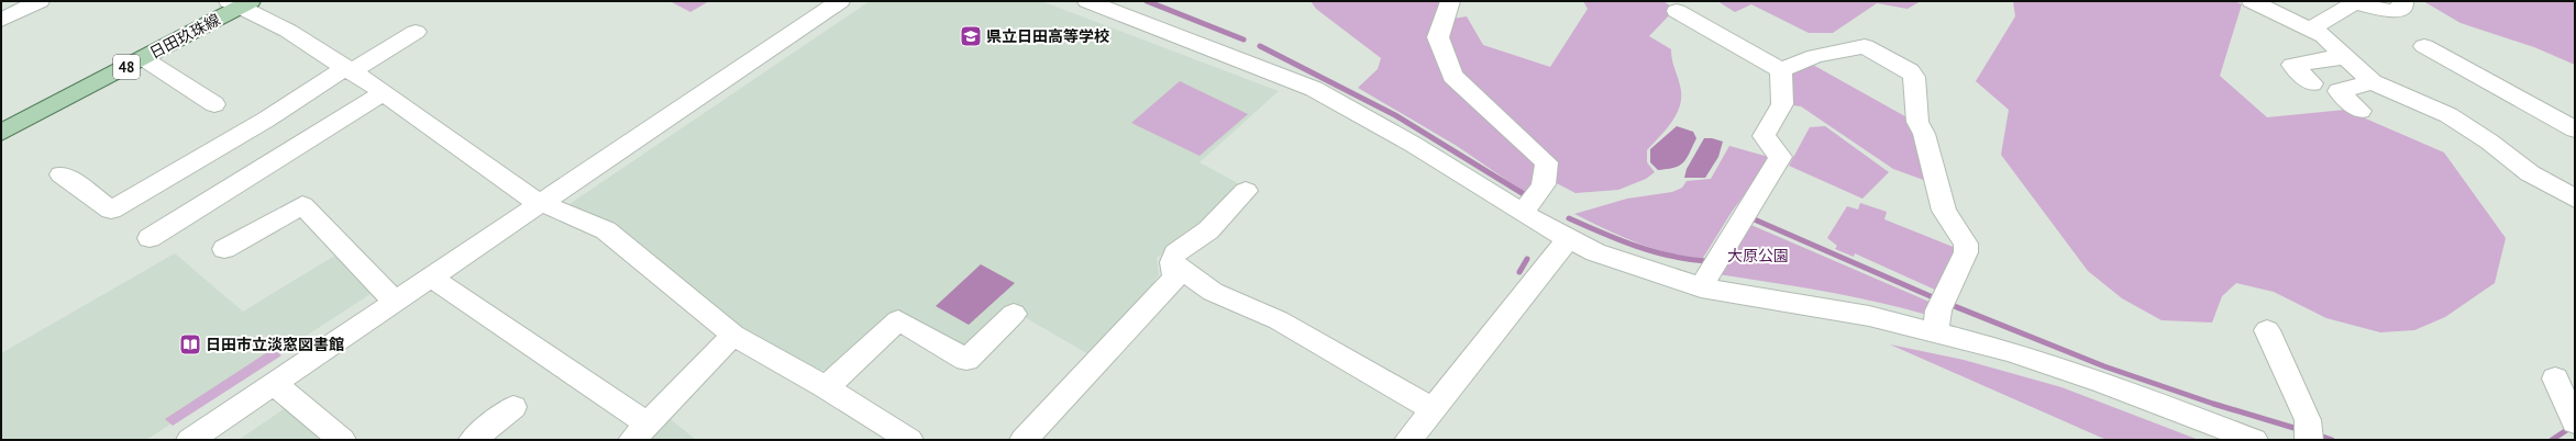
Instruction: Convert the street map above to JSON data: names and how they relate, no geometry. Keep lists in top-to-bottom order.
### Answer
{
  "streets": {
    "main road": ["日田玖珠線", "48"]
  },
  "parks": ["大原公園"],
  "places": {
    "school or university": ["県立日田高等学校"],
    "library": ["日田市立淡窓図書館"]
  }
}
